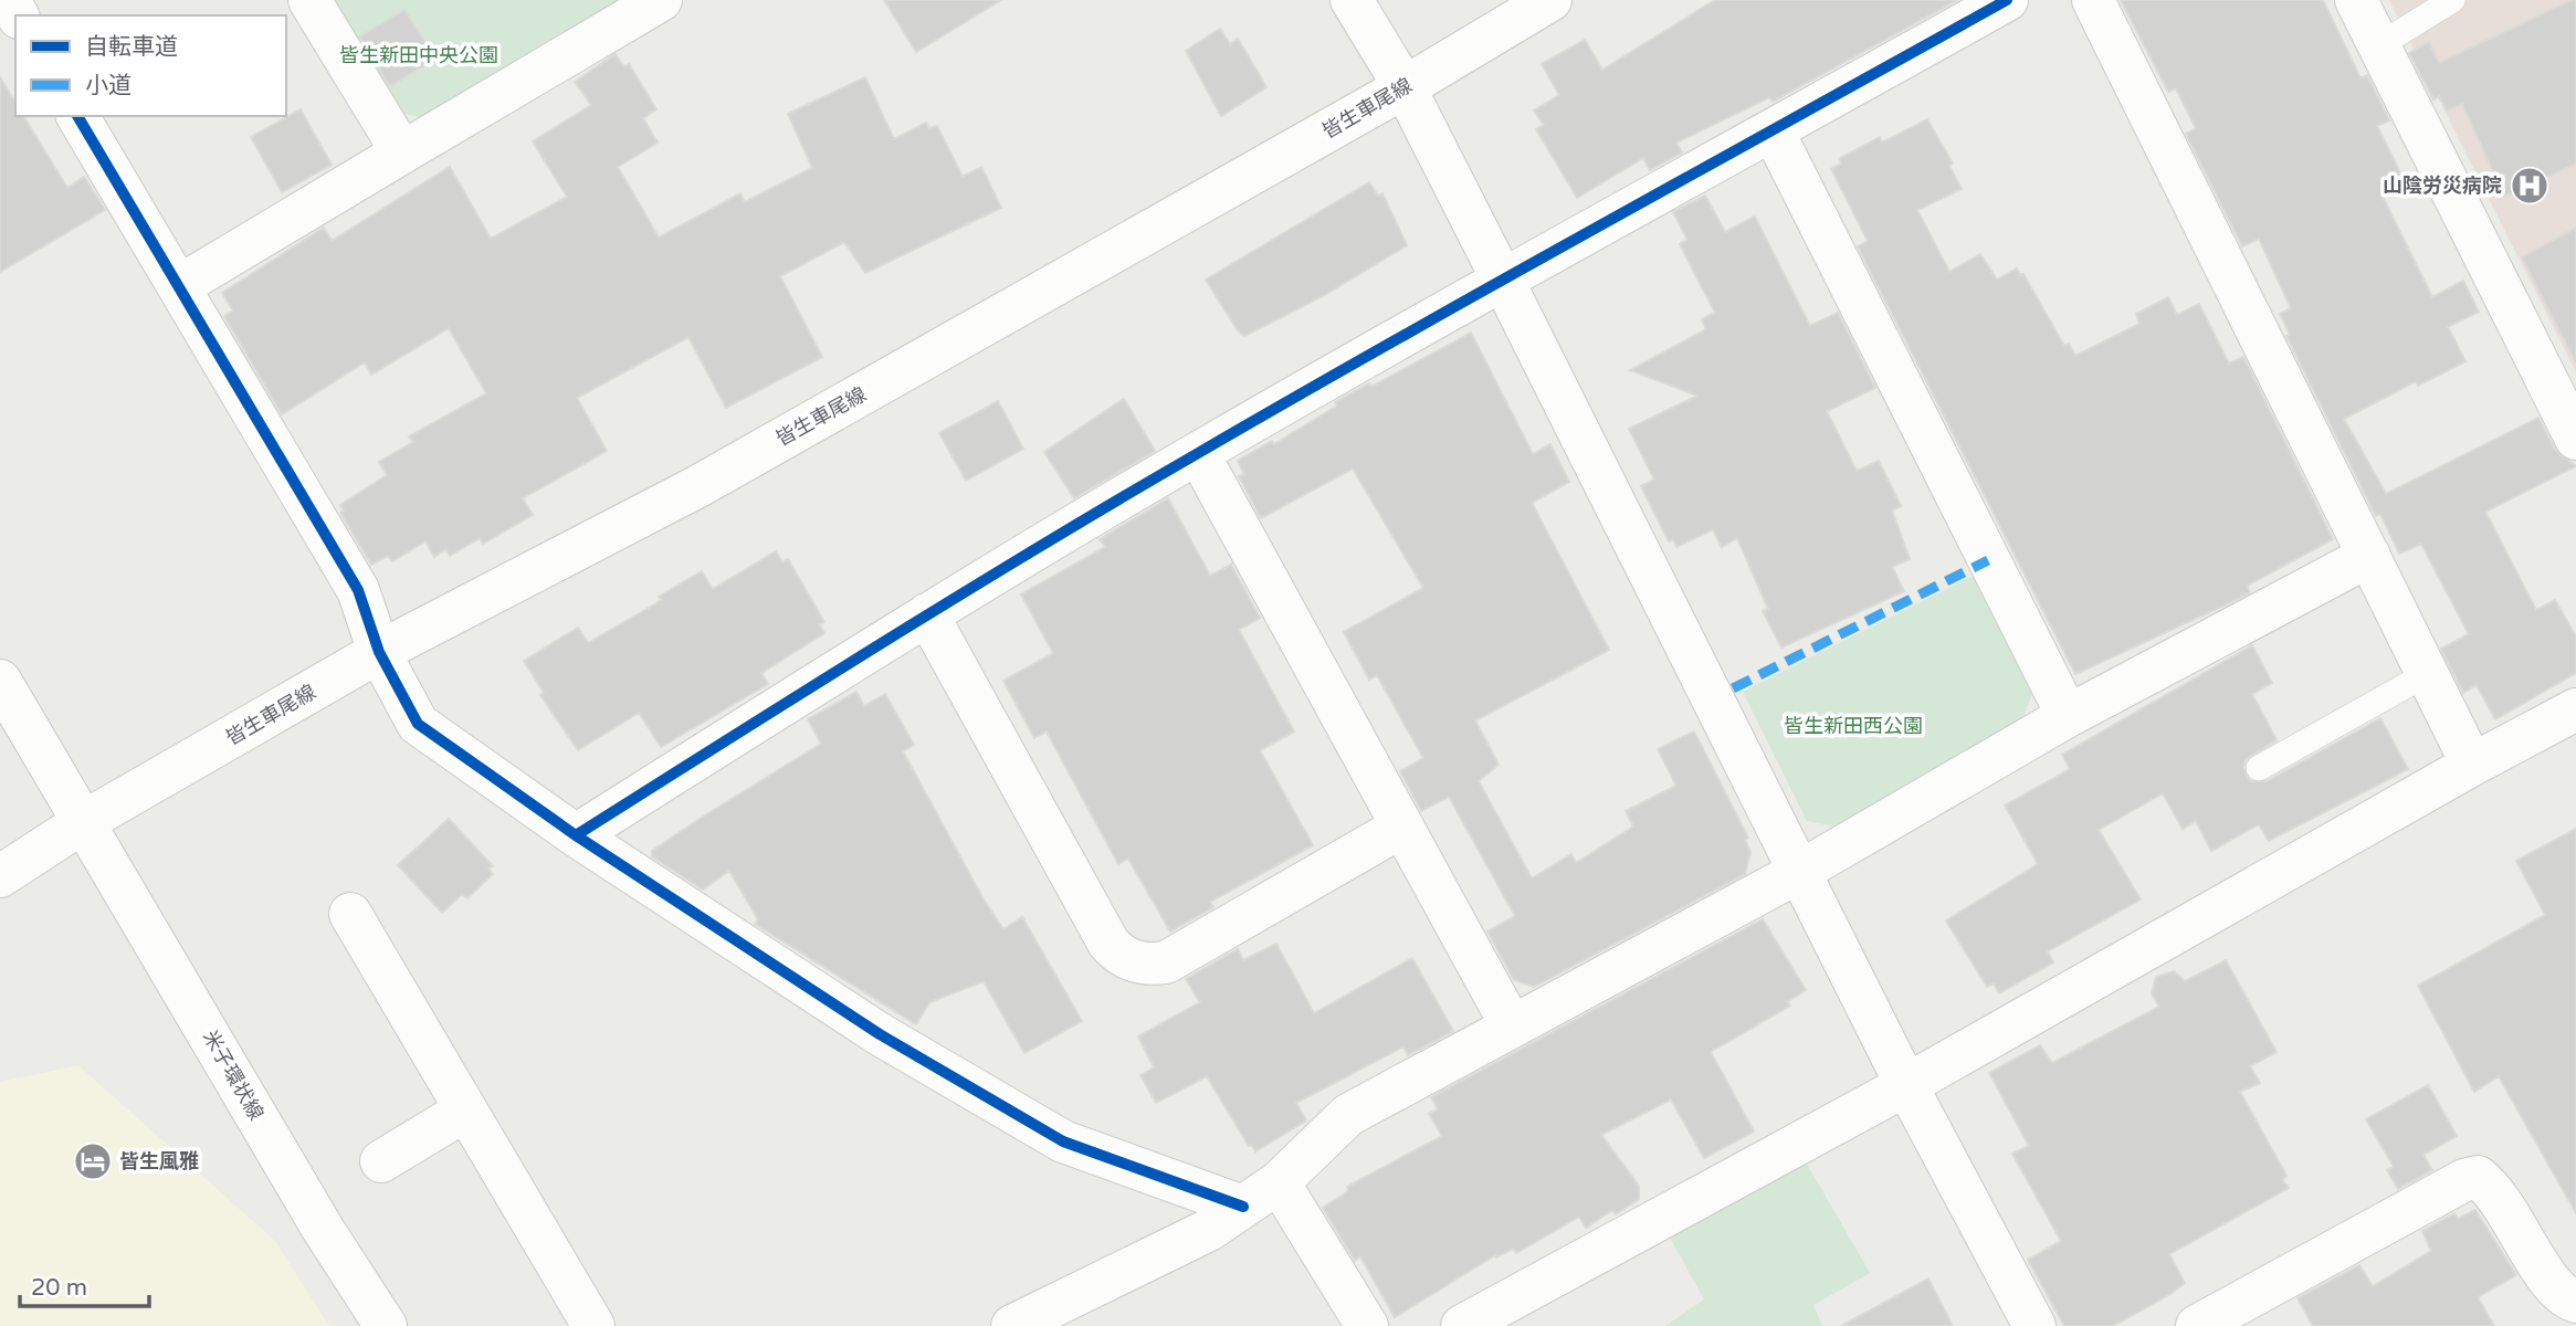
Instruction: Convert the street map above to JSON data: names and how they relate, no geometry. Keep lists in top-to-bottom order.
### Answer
{
  "streets": {
    "street": ["皆生車尾線", "米子環状線"]
  },
  "crossings": [
    ["皆生車尾線", "米子環状線"]
  ],
  "parks": ["皆生新田中央公園", "皆生新田西公園"],
  "places": {
    "hospital": ["山陰労災病院"],
    "hotel": ["皆生風雅"]
  },
  "legend": ["自転車道", "小道"],
  "scale_bar": "20 m"
}
